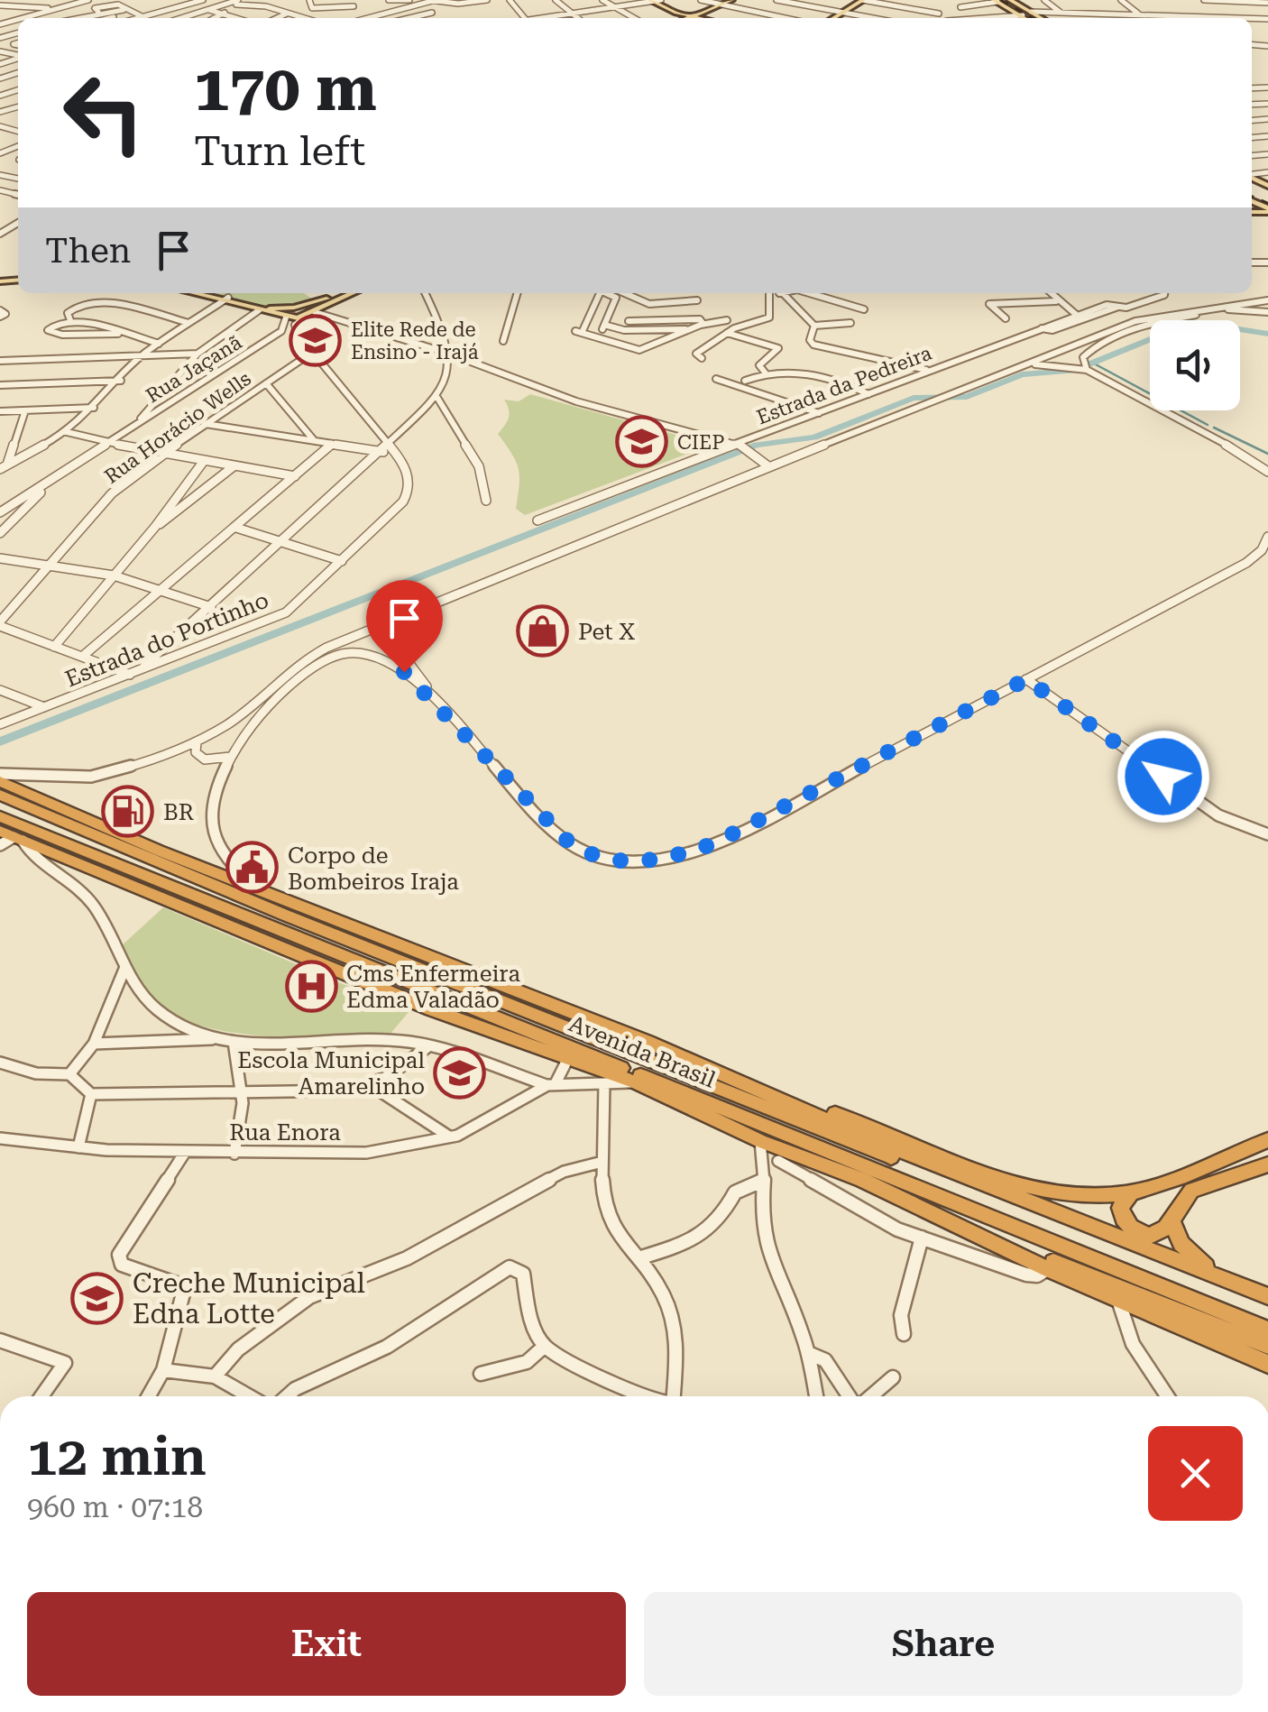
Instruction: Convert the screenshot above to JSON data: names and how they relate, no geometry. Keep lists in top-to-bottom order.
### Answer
{
  "streets": {
    "highway": ["Avenida Brasil"],
    "street": [
      "Rua Jaçanã",
      "Estrada da Pedreira",
      "Rua Horácio Wells",
      "Estrada do Portinho",
      "Rua Enora"
    ]
  },
  "crossings": [
    ["Rua Horácio Wells", "Estrada do Portinho"]
  ],
  "places": {
    "school or university": [
      "Elite Rede de Ensino - Irajá",
      "CIEP",
      "Escola Municipal Amarelinho",
      "Creche Municipal Edna Lotte"
    ],
    "shop": ["Pet X"],
    "fuel station": ["BR"],
    "public building": ["Corpo de Bombeiros Iraja"],
    "hospital": ["Cms Enfermeira Edma Valadão"]
  },
  "page": {
    "turn": ["170 m", "Turn left"],
    "then": "Then",
    "heading": ["12 min", "960 m · 07:18"],
    "buttons": ["Exit", "Share"]
  }
}
